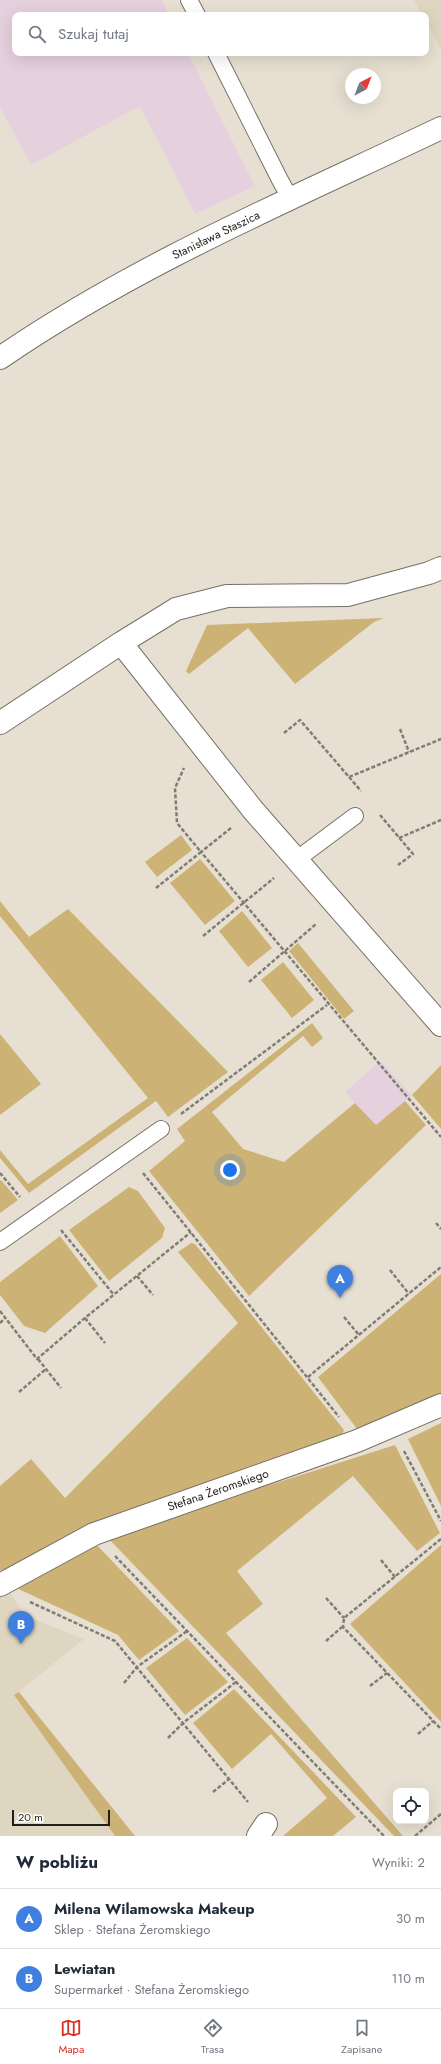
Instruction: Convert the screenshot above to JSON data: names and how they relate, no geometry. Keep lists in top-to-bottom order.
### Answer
{
  "streets": {
    "street": ["Stanisława Staszica", "Stefana Żeromskiego"]
  },
  "scale_bar": "20 m",
  "north": "top right",
  "page": {
    "search": "Szukaj tutaj",
    "pins": ["A", "B"],
    "scale": "20 m",
    "heading": ["W pobliżu", "Wyniki: 2"],
    "list": [
      {
        "mark": "A",
        "name": "Milena Wilamowska Makeup",
        "note": "Sklep · Stefana Żeromskiego",
        "value": "30 m"
      },
      {
        "mark": "B",
        "name": "Lewiatan",
        "note": "Supermarket · Stefana Żeromskiego",
        "value": "110 m"
      }
    ],
    "nav": ["Mapa", "Trasa", "Zapisane"]
  }
}
